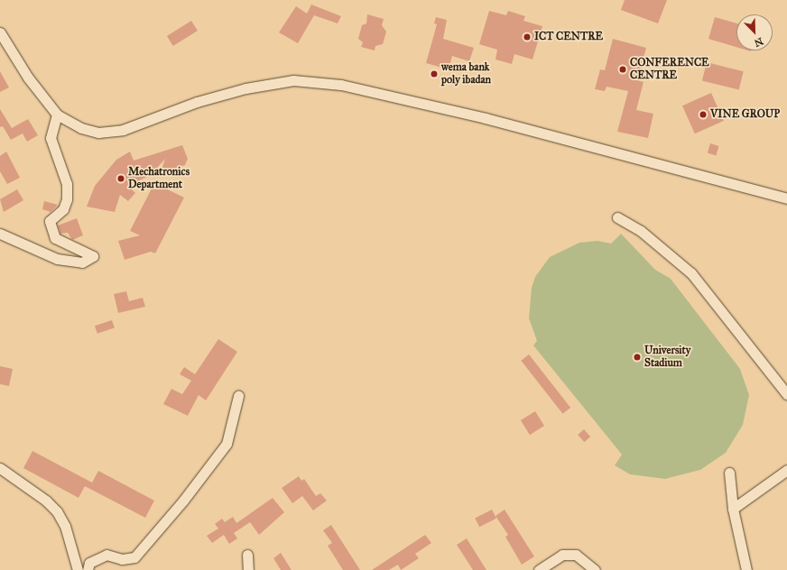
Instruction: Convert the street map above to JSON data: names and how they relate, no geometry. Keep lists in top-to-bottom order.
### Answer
{
  "places": [
    "ICT CENTRE",
    "CONFERENCE CENTRE",
    "wema bank poly ibadan",
    "VINE GROUP",
    "Mechatronics Department",
    "University Stadium"
  ],
  "north": "bottom right"
}
